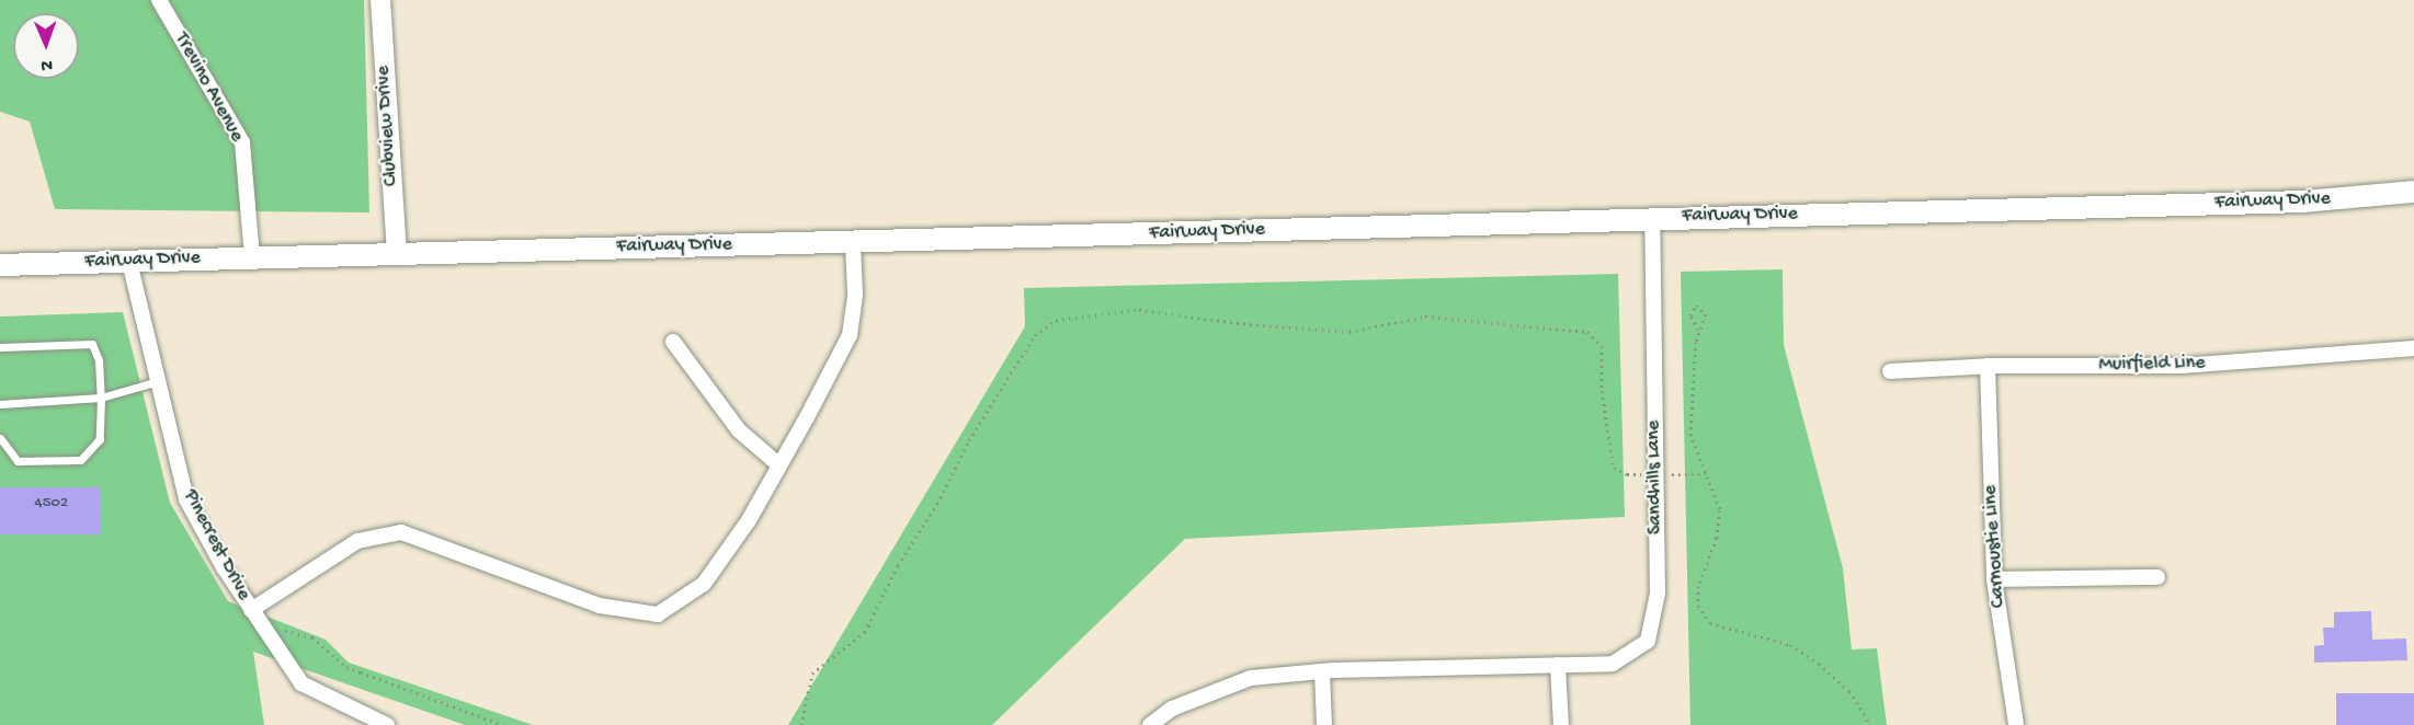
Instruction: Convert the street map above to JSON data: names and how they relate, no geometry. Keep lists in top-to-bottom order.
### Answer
{
  "streets": {
    "main road": ["Fairway Drive"],
    "street": [
      "Trevino Avenue",
      "Clubview Drive",
      "Muirfield Line",
      "Sandhills Lane",
      "Pinecrest Drive",
      "Carnoustie Line"
    ]
  },
  "crossings": [
    ["Trevino Avenue", "Fairway Drive"],
    ["Clubview Drive", "Fairway Drive"],
    ["Fairway Drive", "Sandhills Lane"],
    ["Fairway Drive", "Pinecrest Drive"],
    ["Muirfield Line", "Carnoustie Line"]
  ],
  "house_numbers": ["4502"],
  "north": "bottom"
}
